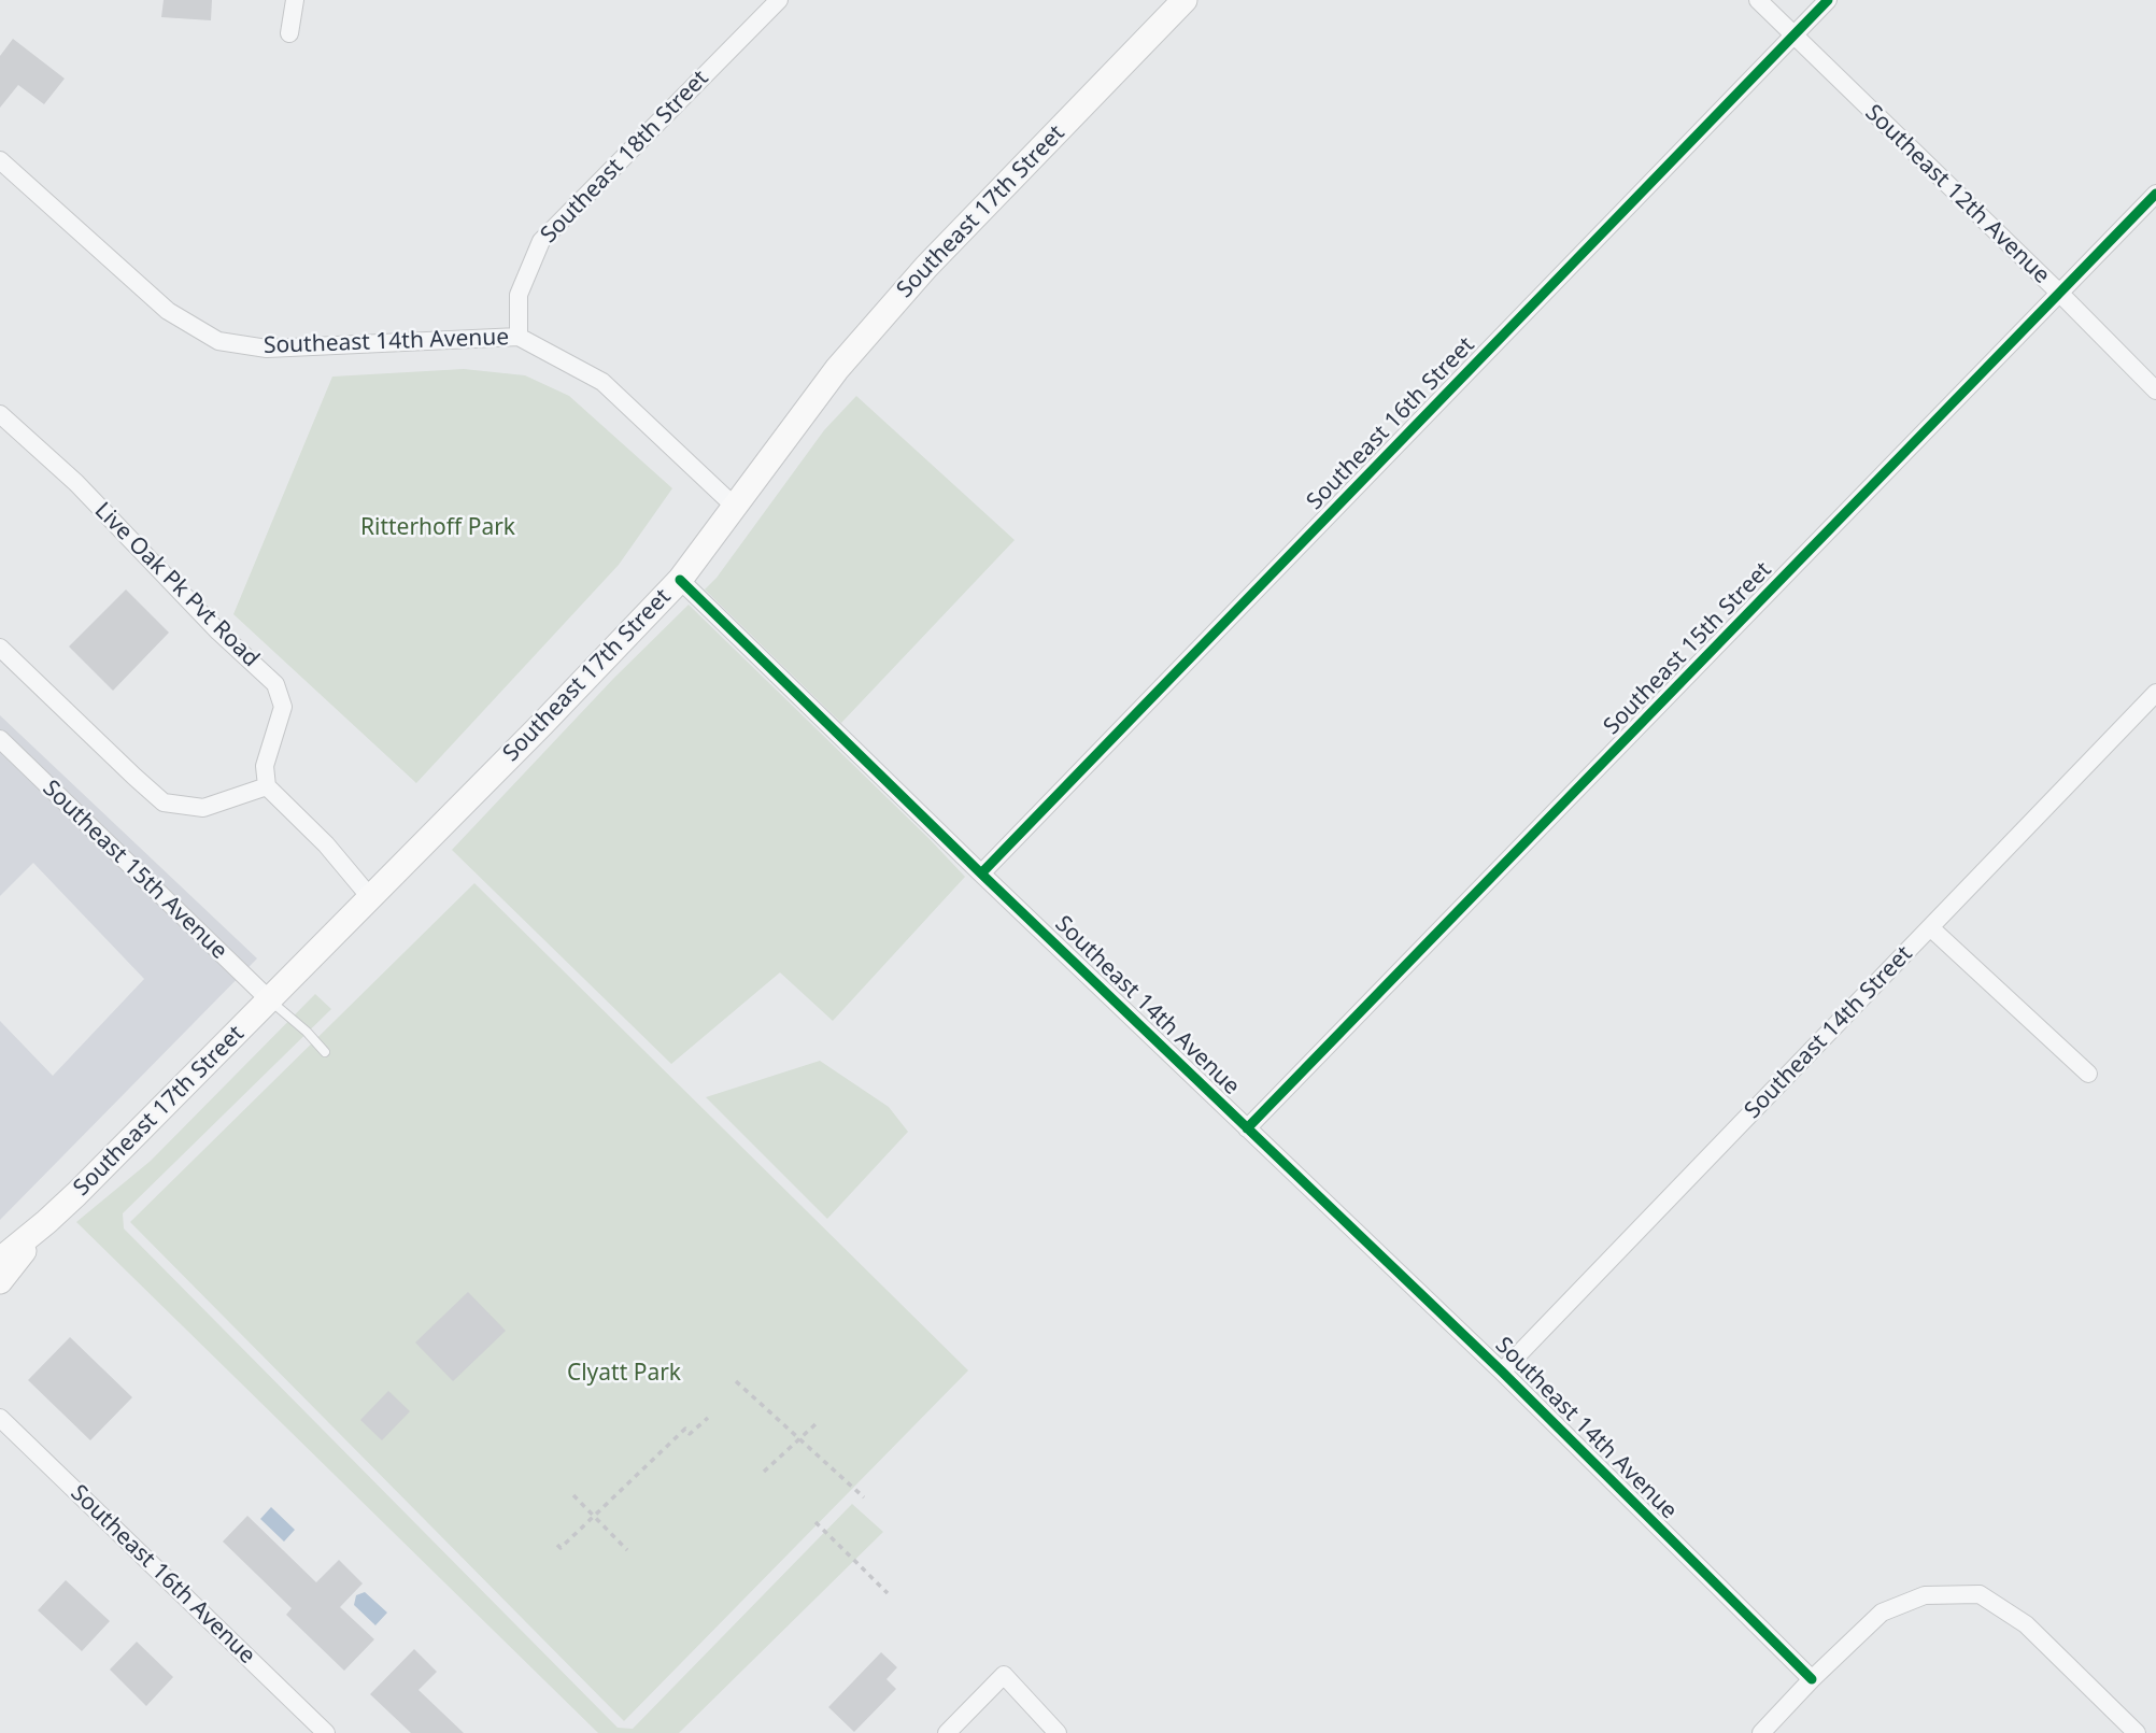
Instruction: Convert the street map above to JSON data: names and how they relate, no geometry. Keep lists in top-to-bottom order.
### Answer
{
  "streets": {
    "main road": ["Southeast 17th Street"],
    "street": [
      "Southeast 18th Street",
      "Southeast 12th Avenue",
      "Southeast 14th Avenue",
      "Southeast 16th Street",
      "Live Oak Pk Pvt Road",
      "Southeast 15th Street",
      "Southeast 15th Avenue",
      "Southeast 14th Street",
      "Southeast 16th Avenue"
    ]
  },
  "crossings": [
    ["Southeast 18th Street", "Southeast 14th Avenue"],
    ["Southeast 12th Avenue", "Southeast 16th Street"],
    ["Southeast 12th Avenue", "Southeast 15th Street"],
    ["Southeast 17th Street", "Southeast 14th Avenue"],
    ["Southeast 17th Street", "Southeast 15th Avenue"],
    ["Southeast 14th Avenue", "Southeast 16th Street"],
    ["Southeast 14th Avenue", "Southeast 15th Street"],
    ["Southeast 14th Avenue", "Southeast 14th Street"]
  ],
  "parks": ["Ritterhoff Park", "Clyatt Park"]
}
